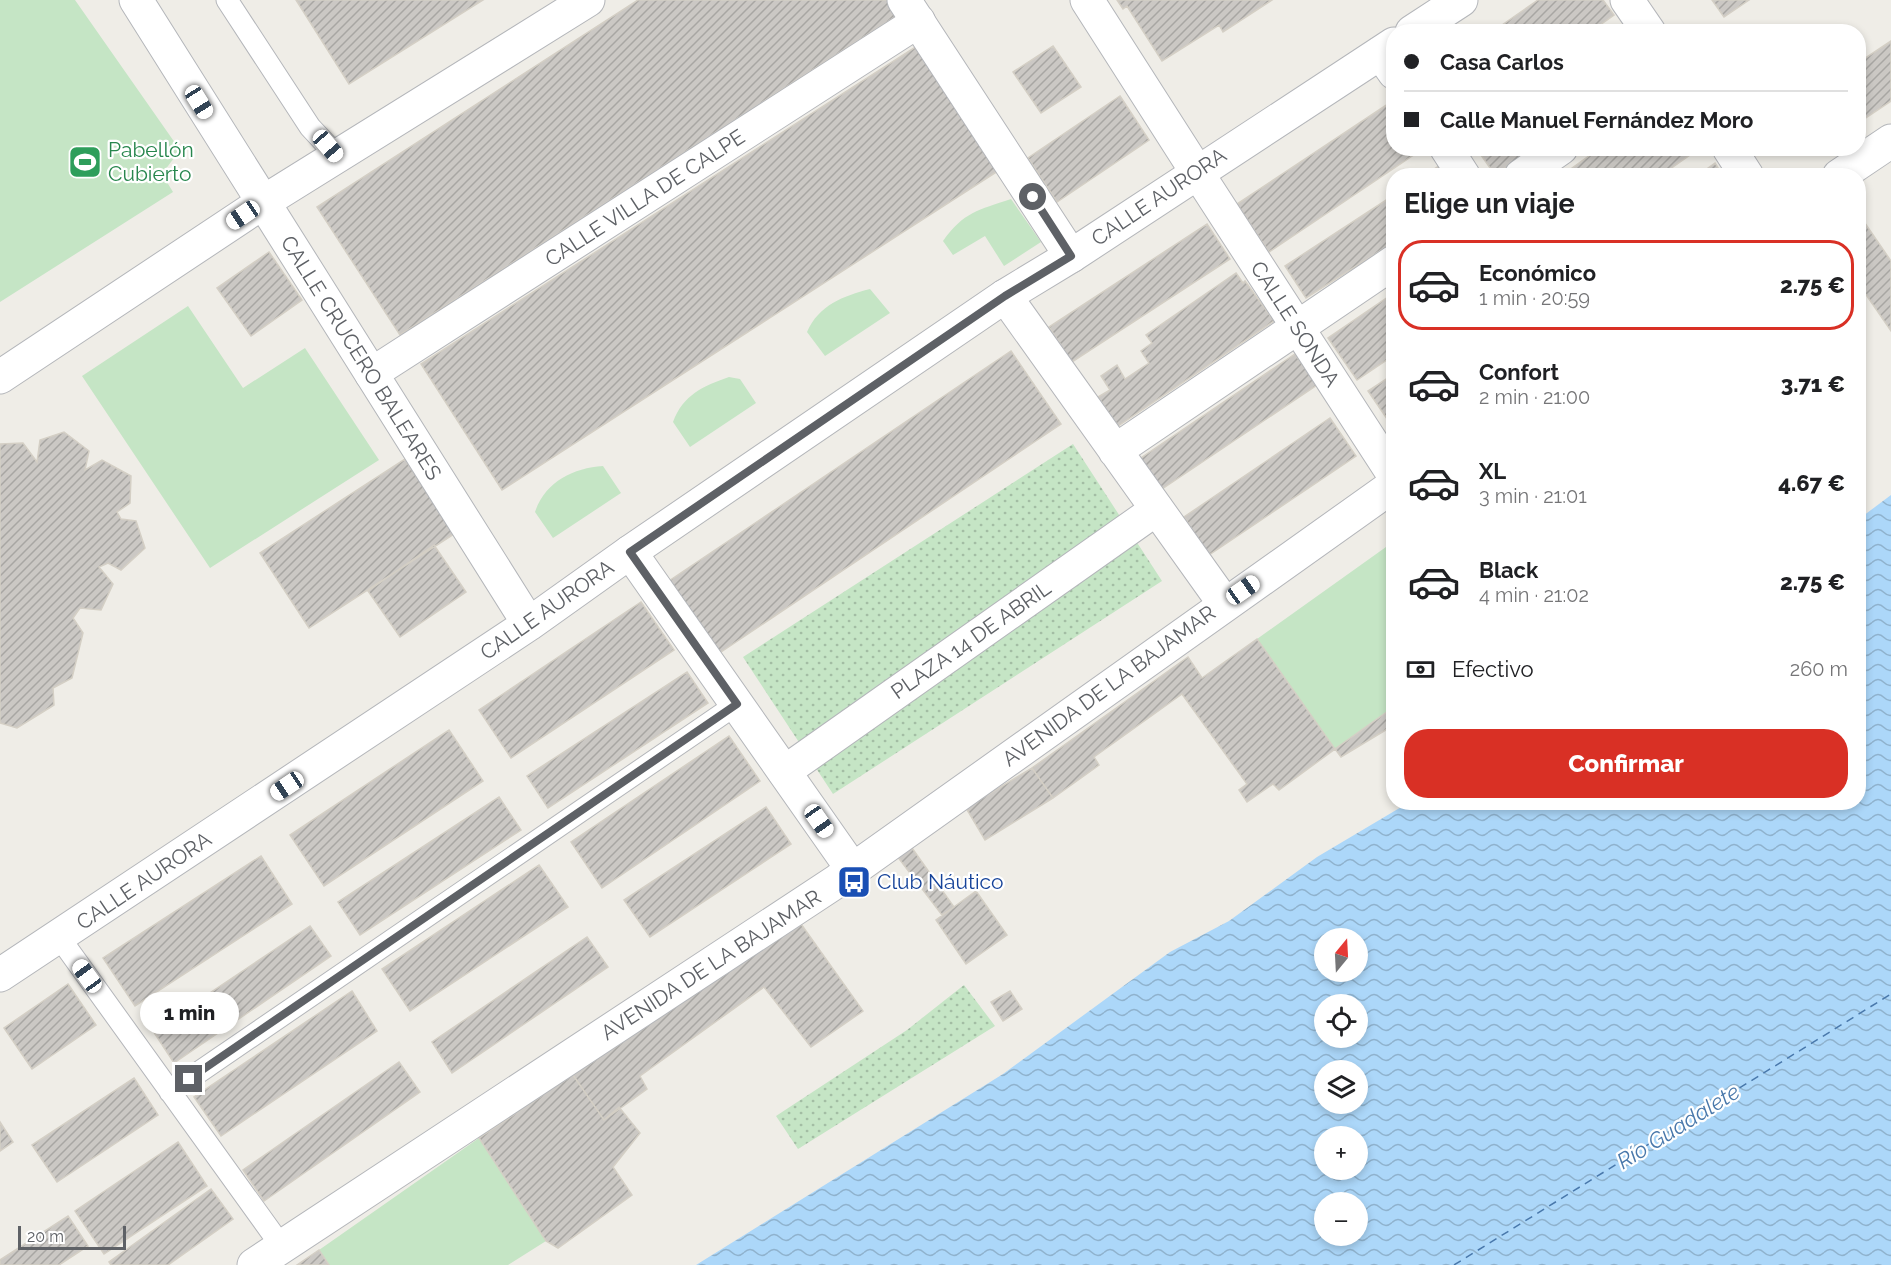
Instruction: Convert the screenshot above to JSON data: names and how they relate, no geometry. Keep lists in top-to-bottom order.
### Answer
{
  "streets": {
    "street": [
      "CALLE AURORA",
      "CALLE VILLA DE CALPE",
      "CALLE SONDA",
      "CALLE CRUCERO BALEARES",
      "PLAZA 14 DE ABRIL",
      "AVENIDA DE LA BAJAMAR"
    ]
  },
  "crossings": [
    ["CALLE AURORA", "CALLE SONDA"],
    ["CALLE AURORA", "CALLE CRUCERO BALEARES"],
    ["CALLE VILLA DE CALPE", "CALLE CRUCERO BALEARES"]
  ],
  "water": ["Río Guadalete"],
  "places": {
    "sports": ["Pabellón Cubierto"],
    "bus stop": ["Club Náutico"]
  },
  "scale_bar": "20 m",
  "north": "top",
  "page": {
    "banner": ["Casa Carlos", "Calle Manuel Fernández Moro"],
    "heading": "Elige un viaje",
    "list": [
      {
        "name": "Económico",
        "note": "1 min · 20:59",
        "value": "2.75 €"
      },
      {
        "name": "Confort",
        "note": "2 min · 21:00",
        "value": "3.71 €"
      },
      {
        "name": "XL",
        "note": "3 min · 21:01",
        "value": "4.67 €"
      },
      {
        "name": "Black",
        "note": "4 min · 21:02",
        "value": "2.75 €"
      }
    ],
    "pay": ["Efectivo", "260 m"],
    "buttons": "Confirmar",
    "map_buttons": ["+", "−"],
    "bubble": "1 min",
    "scale": "20 m"
  }
}
